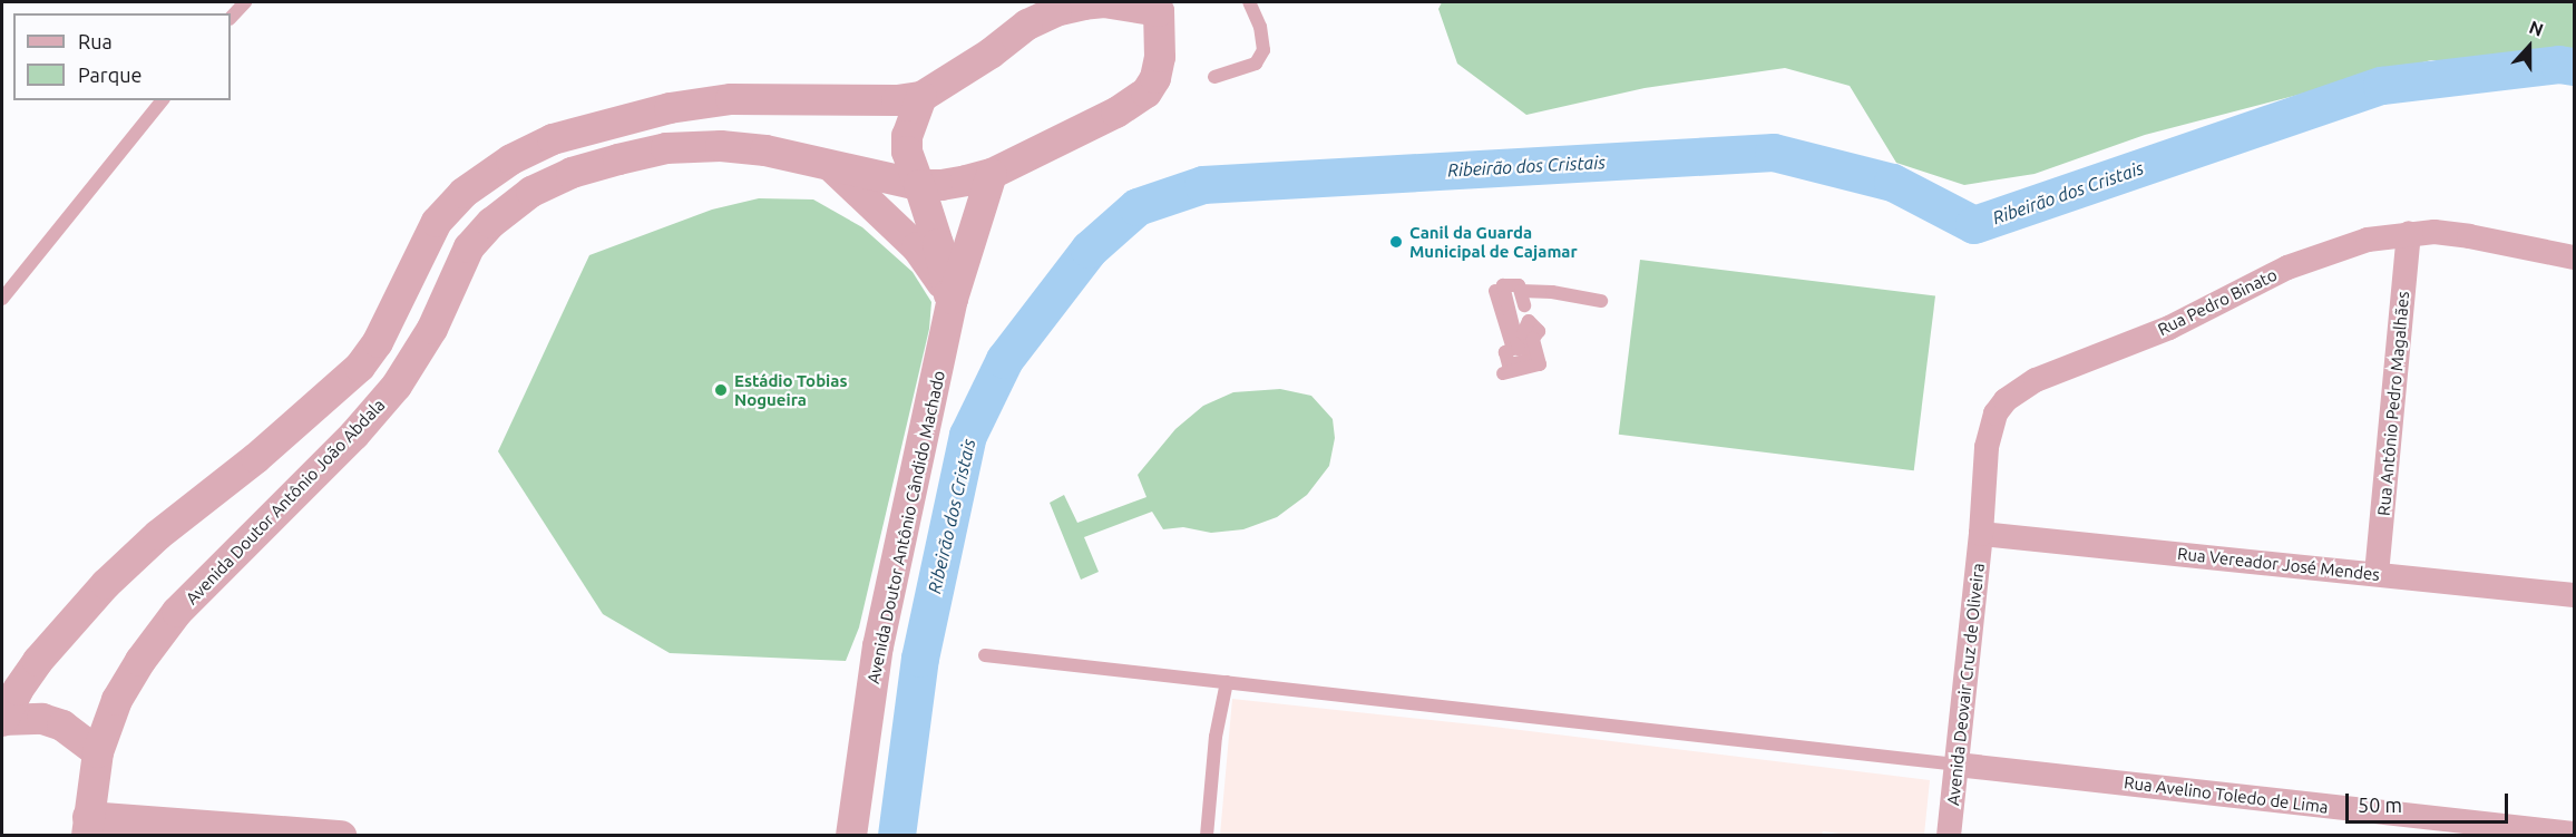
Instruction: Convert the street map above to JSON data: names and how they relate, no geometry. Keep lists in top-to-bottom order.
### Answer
{
  "streets": {
    "street": [
      "Rua Pedro Binato",
      "Rua Antônio Pedro Magalhães",
      "Avenida Doutor Antônio João Abdala",
      "Avenida Doutor Antônio Cândido Machado",
      "Rua Vereador José Mendes",
      "Avenida Deovair Cruz de Oliveira",
      "Rua Avelino Toledo de Lima"
    ]
  },
  "crossings": [
    ["Rua Pedro Binato", "Rua Antônio Pedro Magalhães"],
    ["Rua Pedro Binato", "Rua Vereador José Mendes"],
    ["Rua Pedro Binato", "Avenida Deovair Cruz de Oliveira"],
    ["Rua Antônio Pedro Magalhães", "Rua Vereador José Mendes"],
    ["Avenida Doutor Antônio João Abdala", "Avenida Doutor Antônio Cândido Machado"],
    ["Rua Vereador José Mendes", "Avenida Deovair Cruz de Oliveira"],
    ["Avenida Deovair Cruz de Oliveira", "Rua Avelino Toledo de Lima"]
  ],
  "water": ["Ribeirão dos Cristais"],
  "places": ["Canil da Guarda Municipal de Cajamar", "Estádio Tobias Nogueira"],
  "legend": ["Rua", "Parque"],
  "scale_bar": "50 m",
  "north": "top"
}
